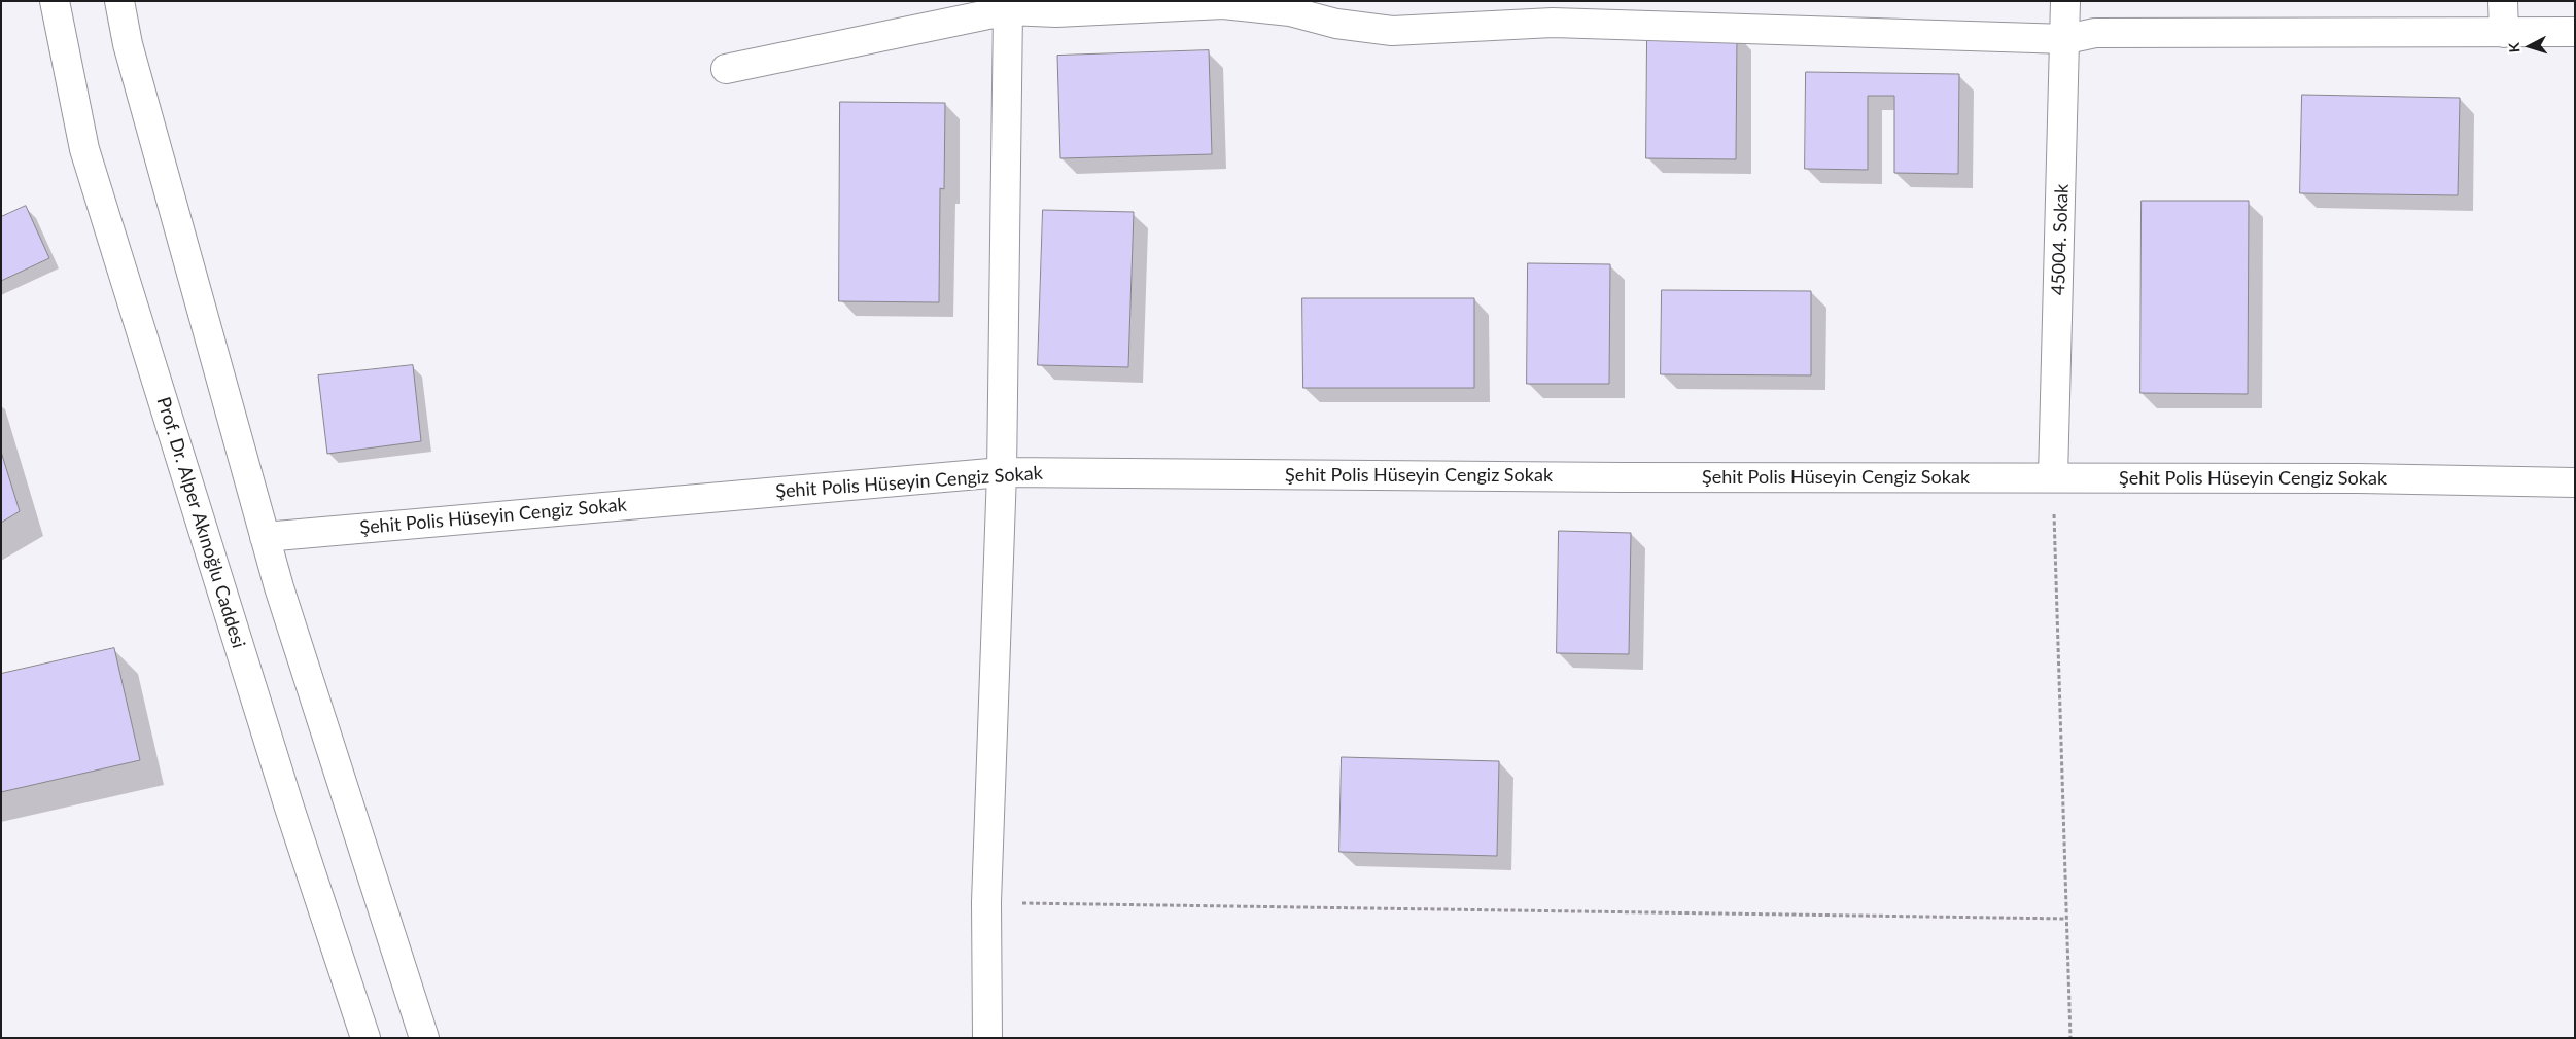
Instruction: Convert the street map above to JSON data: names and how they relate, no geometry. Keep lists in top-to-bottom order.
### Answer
{
  "streets": {
    "street": ["45004. Sokak", "Şehit Polis Hüseyin Cengiz Sokak", "Prof. Dr. Alper Akınoğlu Caddesi"]
  },
  "crossings": [
    ["45004. Sokak", "Şehit Polis Hüseyin Cengiz Sokak"]
  ],
  "north": "left"
}
